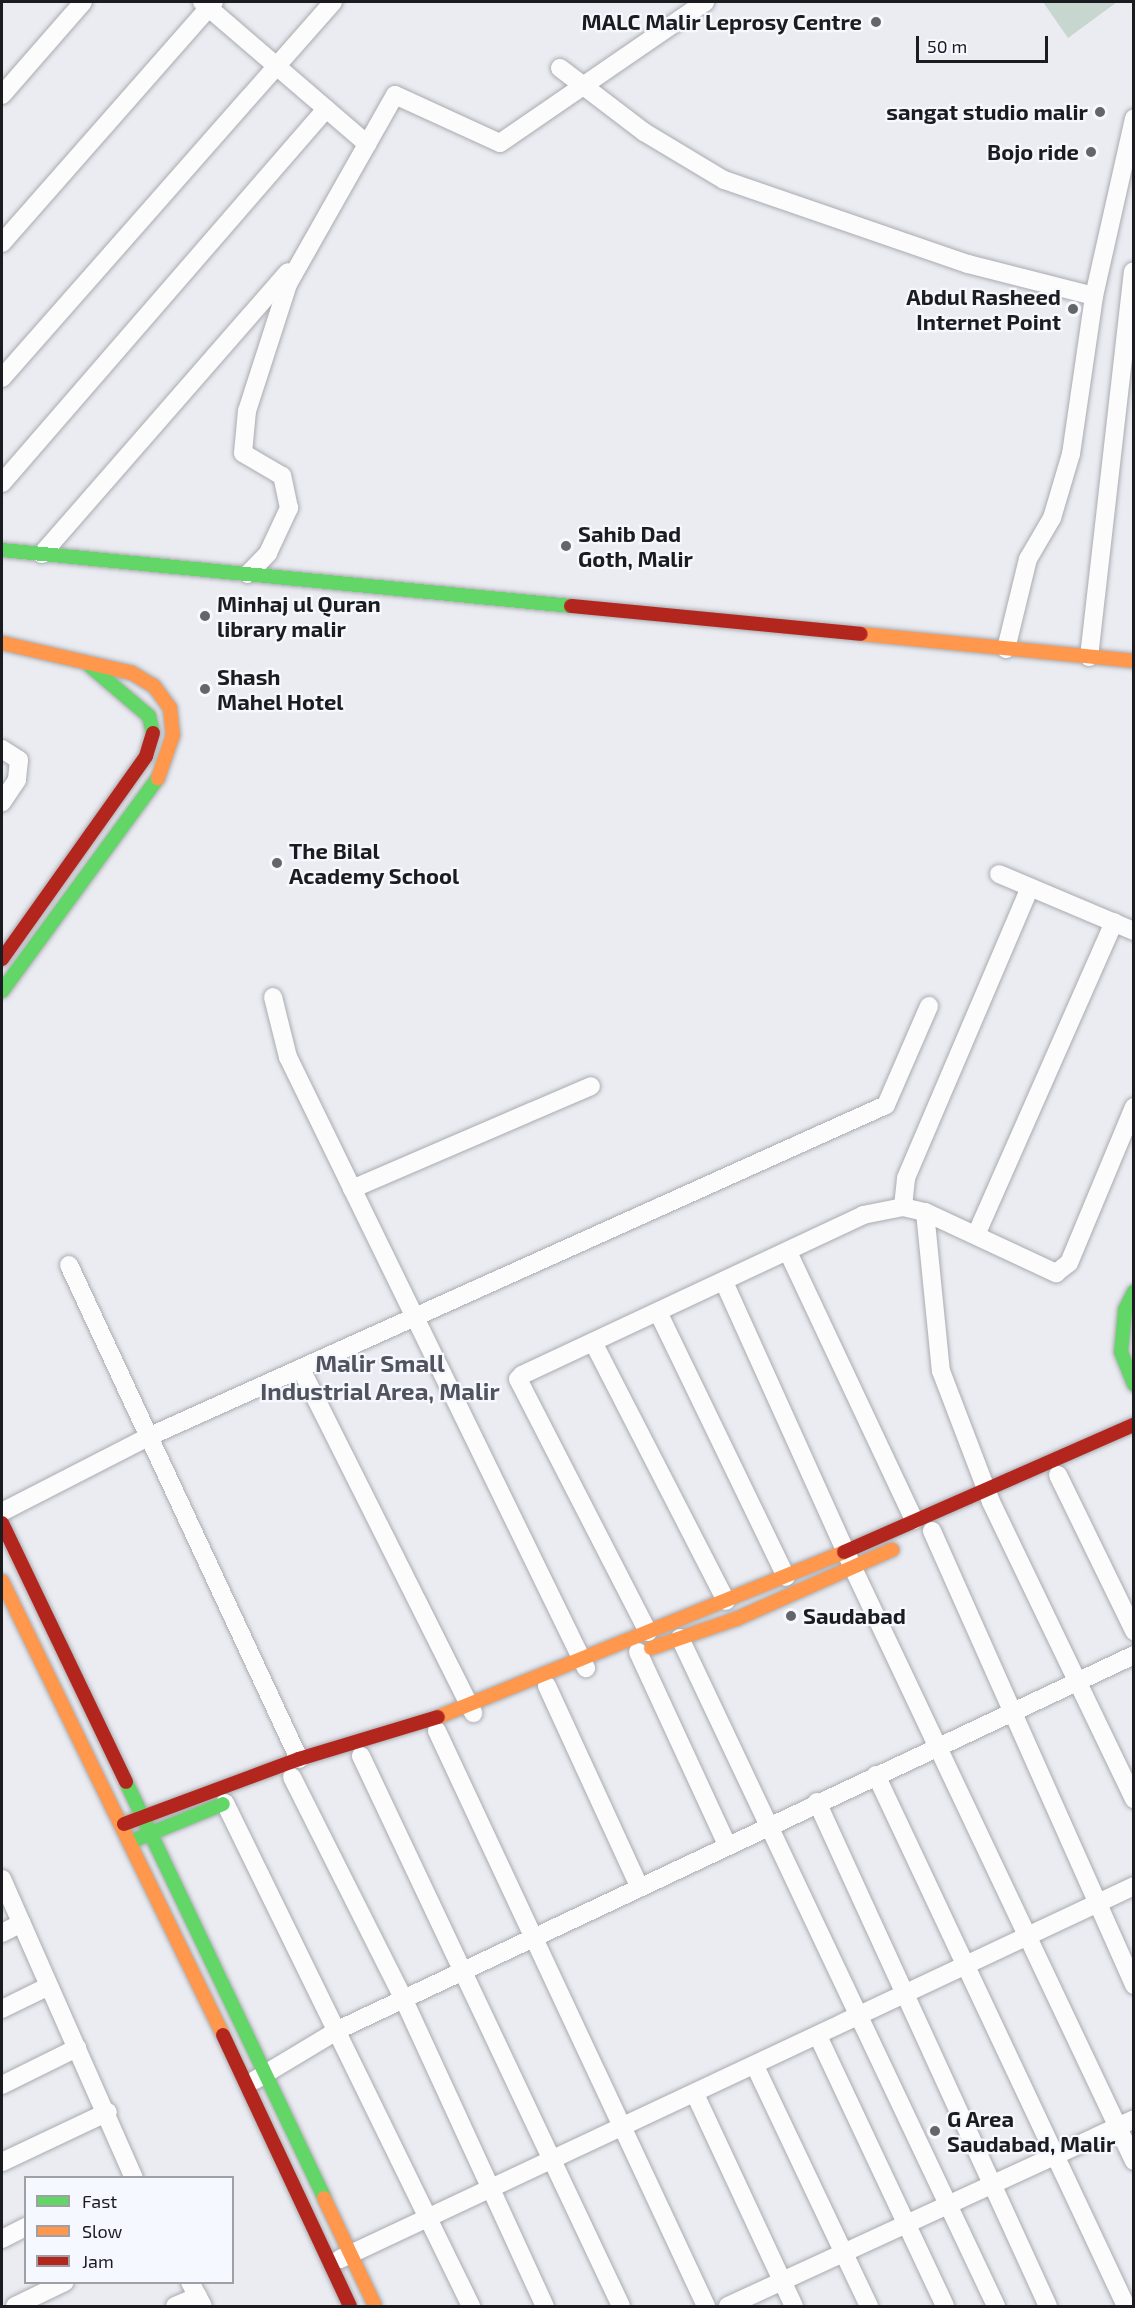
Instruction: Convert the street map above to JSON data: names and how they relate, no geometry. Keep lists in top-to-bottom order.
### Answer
{
  "districts": ["Malir Small Industrial Area, Malir"],
  "places": [
    "MALC Malir Leprosy Centre",
    "sangat studio malir",
    "Bojo ride",
    "Abdul Rasheed Internet Point",
    "Sahib Dad Goth, Malir",
    "Minhaj ul Quran library malir",
    "Shash Mahel Hotel",
    "The Bilal Academy School",
    "Saudabad",
    "G Area Saudabad, Malir"
  ],
  "legend": ["Fast", "Slow", "Jam"],
  "scale_bar": "50 m"
}
